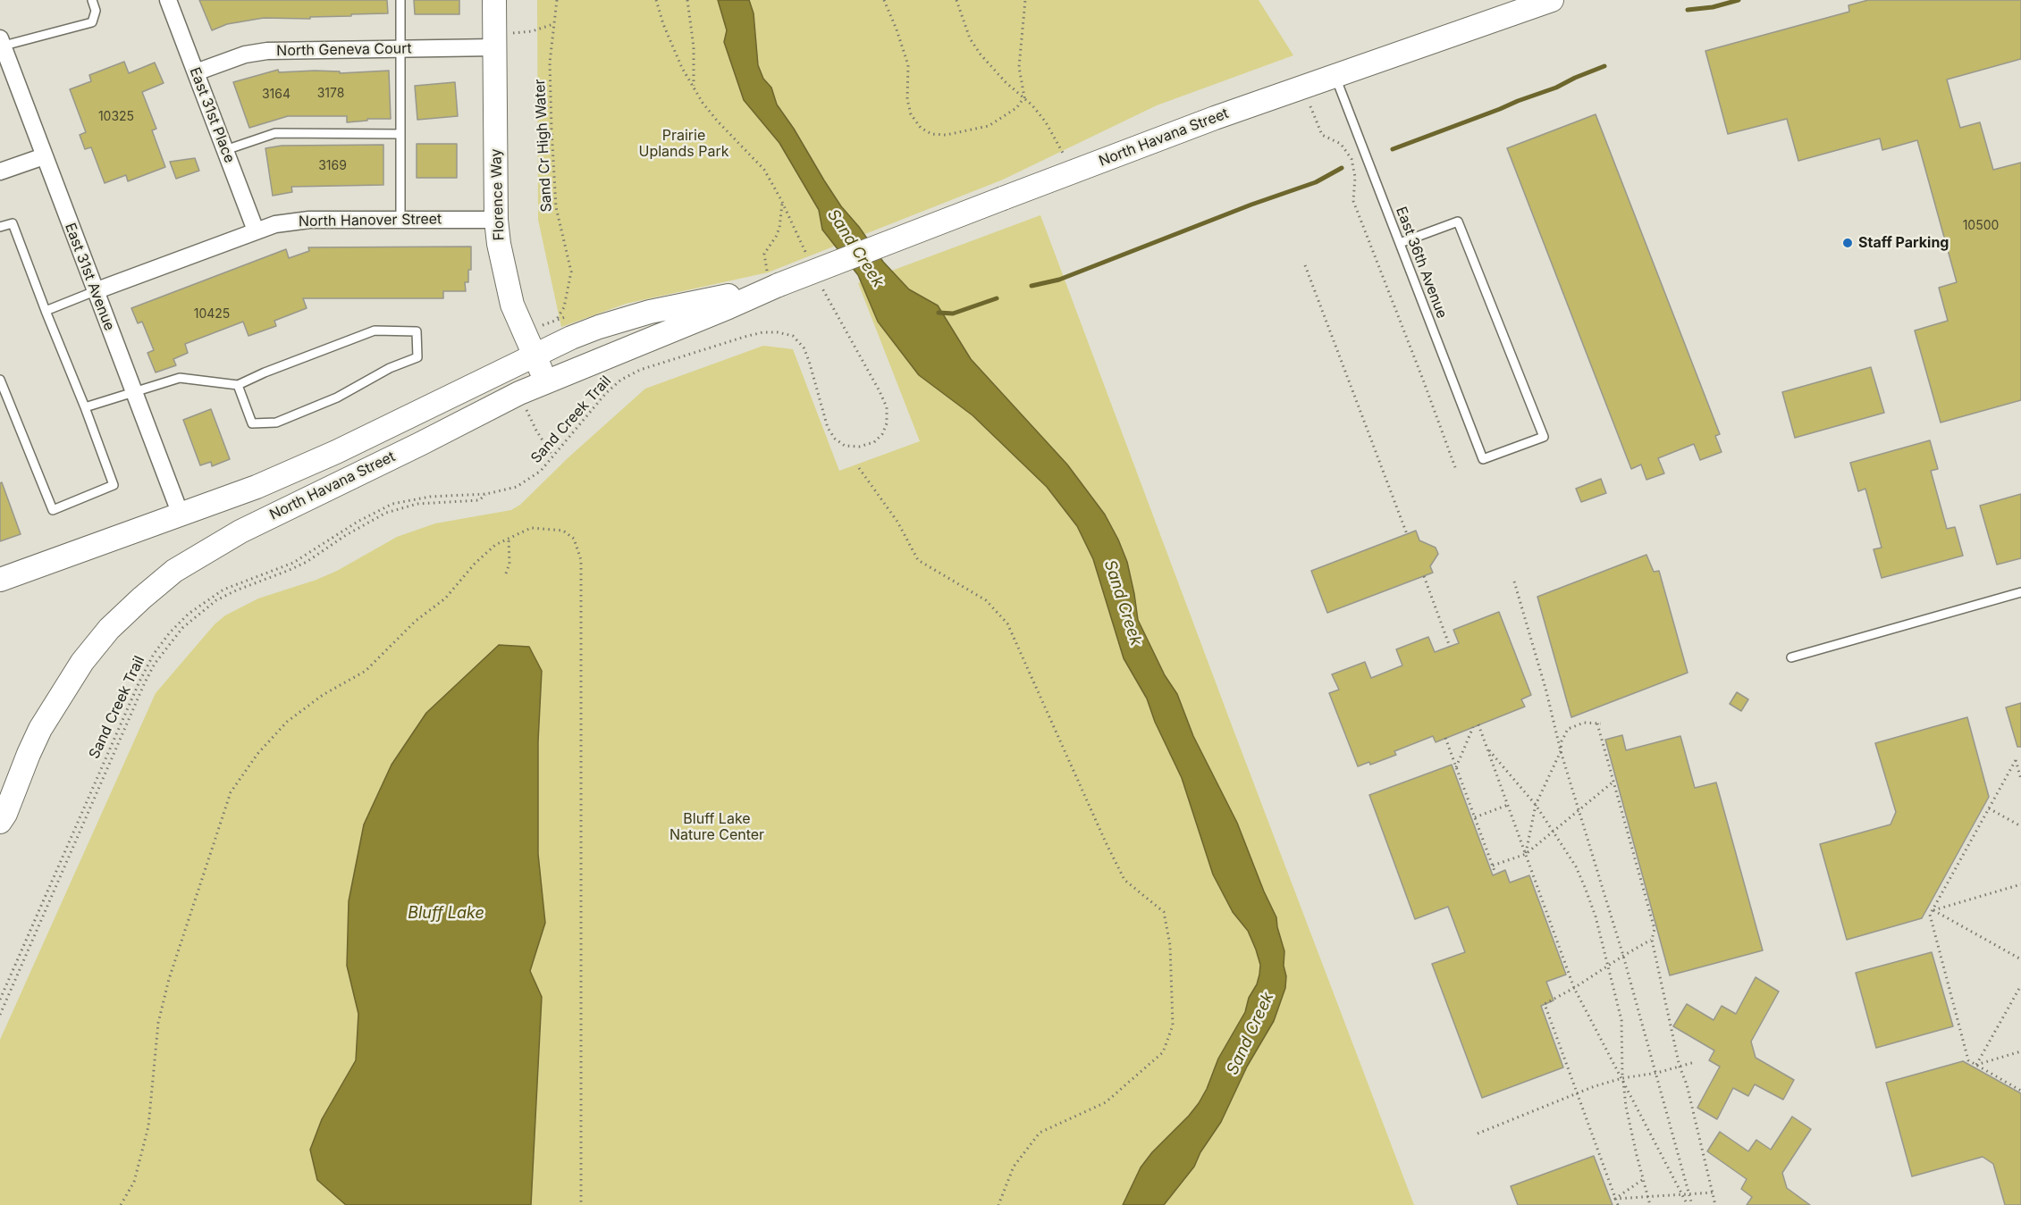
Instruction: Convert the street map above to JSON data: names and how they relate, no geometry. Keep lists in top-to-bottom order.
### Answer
{
  "streets": {
    "main road": ["North Havana Street", "Florence Way"],
    "street": [
      "North Geneva Court",
      "East 31st Place",
      "North Hanover Street",
      "East 31st Avenue"
    ],
    "lane": ["East 36th Avenue"],
    "path": ["Sand Cr High Water", "Sand Creek Trail"]
  },
  "crossings": [
    ["North Geneva Court", "East 31st Place"],
    ["North Geneva Court", "Florence Way"],
    ["East 31st Place", "North Hanover Street"],
    ["North Havana Street", "Florence Way"],
    ["North Havana Street", "East 36th Avenue"],
    ["North Havana Street", "East 31st Avenue"],
    ["Florence Way", "North Hanover Street"],
    ["North Hanover Street", "East 31st Avenue"]
  ],
  "water": ["Sand Creek", "Bluff Lake"],
  "parks": ["Prairie Uplands Park", "Bluff Lake Nature Center"],
  "places": ["Staff Parking"],
  "house_numbers": [
    "3178",
    "3164",
    "10325",
    "3169",
    "10500",
    "10425"
  ]
}
